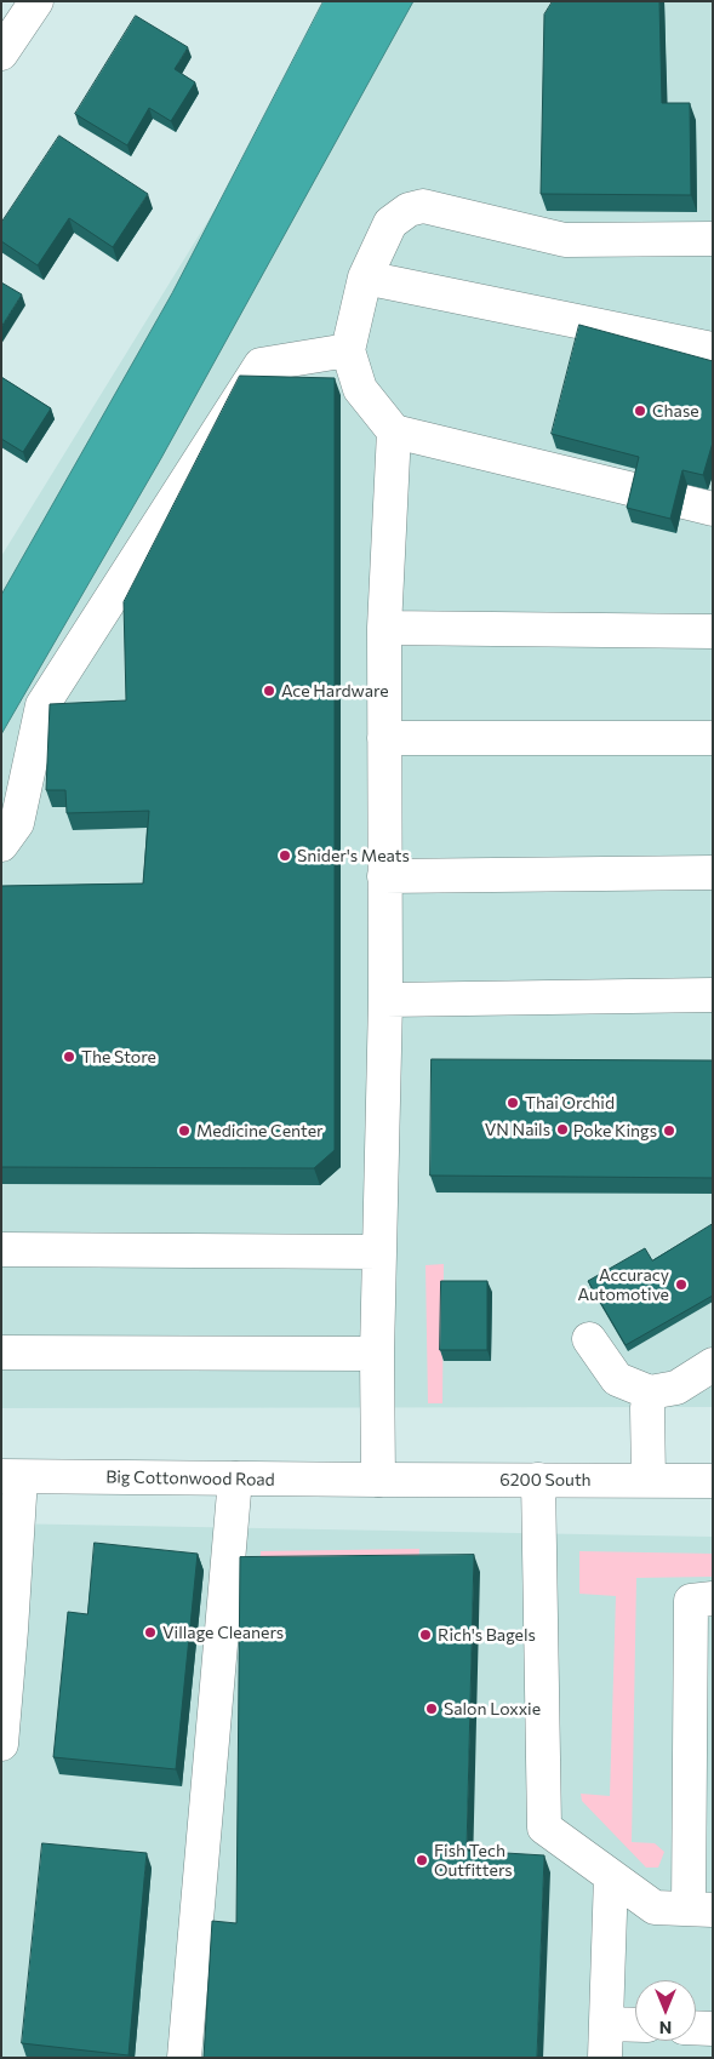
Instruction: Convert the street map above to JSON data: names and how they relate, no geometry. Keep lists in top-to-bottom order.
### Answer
{
  "streets": {
    "main road": ["Big Cottonwood Road", "6200 South"]
  },
  "crossings": [
    ["Big Cottonwood Road", "6200 South"]
  ],
  "places": [
    "Chase",
    "Ace Hardware",
    "Snider's Meats",
    "The Store",
    "Thai Orchid",
    "VN Nails",
    "Medicine Center",
    "Poke Kings",
    "Accuracy Automotive",
    "Village Cleaners",
    "Rich's Bagels",
    "Salon Loxxie",
    "Fish Tech Outfitters"
  ],
  "north": "bottom"
}
